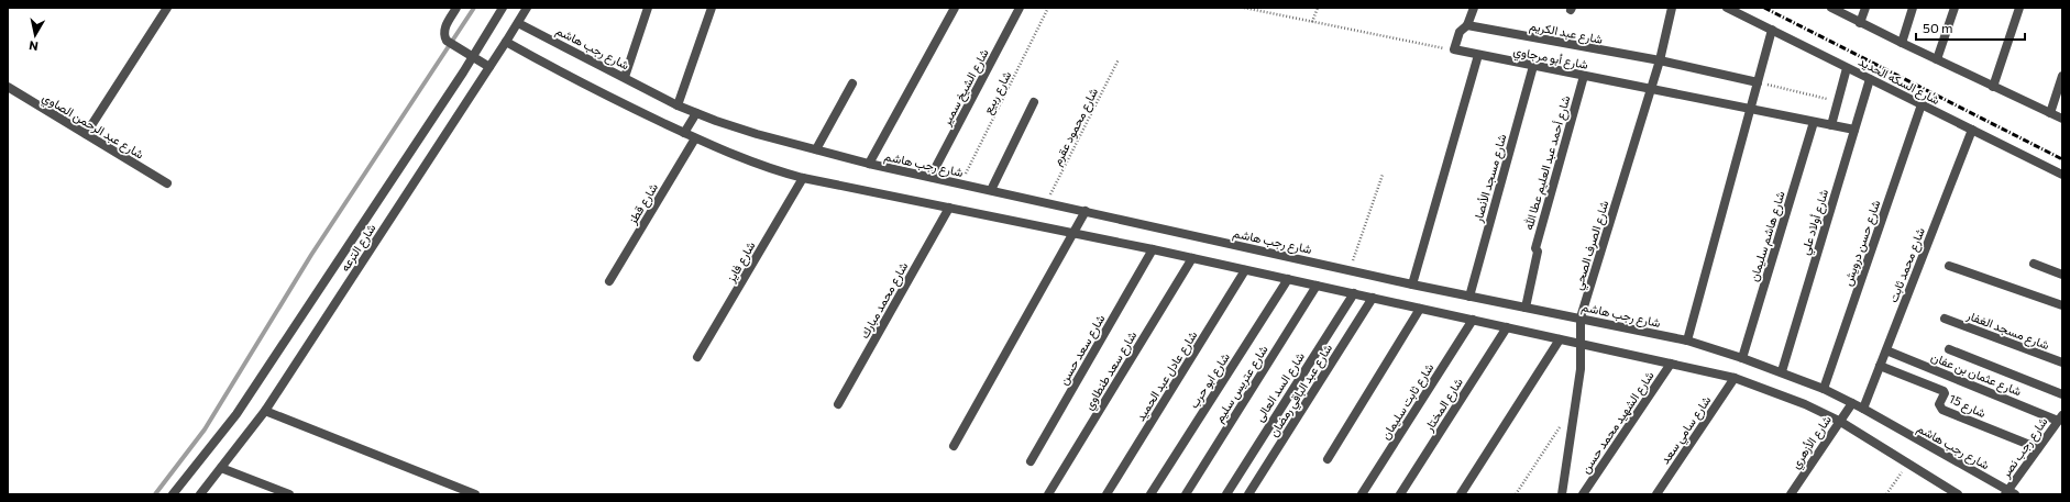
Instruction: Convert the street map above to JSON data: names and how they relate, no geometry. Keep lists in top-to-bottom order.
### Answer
{
  "streets": {
    "street": [
      "شارع عبد الكريم",
      "شارع رجب هاشم",
      "شارع أبو مرجاوي",
      "شارع السكه الحديد",
      "شارع الشيخ سمير",
      "شارع عبد الرحمن الصاوي",
      "شارع أحمد عبد العليم عطا الله",
      "شارع مسجد الأنصار",
      "شارع قطز",
      "شارع أولاد علي",
      "شارع هاشم سليمان",
      "شارع حسن درويش",
      "شارع الصرف الصحي",
      "شارع الترعه",
      "شارع فايز",
      "شارع محمد ثابت",
      "شارع محمد مبارك",
      "شارع مسجد الغفار",
      "شارع سعد حسن",
      "شارع سعد طنطاوي",
      "شارع عثمان بن عفان",
      "شارع عادل عبد الحميد",
      "شارع ابو حرب",
      "شارع عتريس سليم",
      "شارع السد العالى",
      "شارع عبد الباقي رمضان",
      "شارع ثابت سليمان",
      "شارع المختار",
      "شارع 15",
      "شارع الشهيد محمد حسن",
      "شارع سامي سعد",
      "شارع الأزهري",
      "شارع رجب نصر"
    ],
    "path": ["شارع ربيع", "شارع محمود عقرم"]
  },
  "crossings": [
    ["شارع عبد الكريم", "شارع الصرف الصحي"],
    ["شارع رجب هاشم", "شارع الشيخ سمير"],
    ["شارع رجب هاشم", "شارع ربيع"],
    ["شارع رجب هاشم", "شارع محمود عقرم"],
    ["شارع رجب هاشم", "شارع أحمد عبد العليم عطا الله"],
    ["شارع رجب هاشم", "شارع مسجد الأنصار"],
    ["شارع رجب هاشم", "شارع أولاد علي"],
    ["شارع رجب هاشم", "شارع هاشم سليمان"],
    ["شارع رجب هاشم", "شارع حسن درويش"],
    ["شارع رجب هاشم", "شارع الصرف الصحي"],
    ["شارع رجب هاشم", "شارع الترعه"],
    ["شارع رجب هاشم", "شارع محمد ثابت"],
    ["شارع رجب هاشم", "شارع الأزهري"],
    ["شارع رجب هاشم", "شارع رجب نصر"],
    ["شارع أبو مرجاوي", "شارع أحمد عبد العليم عطا الله"],
    ["شارع أبو مرجاوي", "شارع مسجد الأنصار"],
    ["شارع أبو مرجاوي", "شارع أولاد علي"],
    ["شارع أبو مرجاوي", "شارع هاشم سليمان"],
    ["شارع أبو مرجاوي", "شارع الصرف الصحي"],
    ["شارع السكه الحديد", "شارع أولاد علي"],
    ["شارع السكه الحديد", "شارع حسن درويش"],
    ["شارع السكه الحديد", "شارع محمد ثابت"],
    ["شارع محمد ثابت", "شارع عثمان بن عفان"],
    ["شارع محمد ثابت", "شارع 15"],
    ["شارع عثمان بن عفان", "شارع رجب نصر"],
    ["شارع 15", "شارع رجب نصر"]
  ],
  "scale_bar": "50 m",
  "north": "bottom"
}
